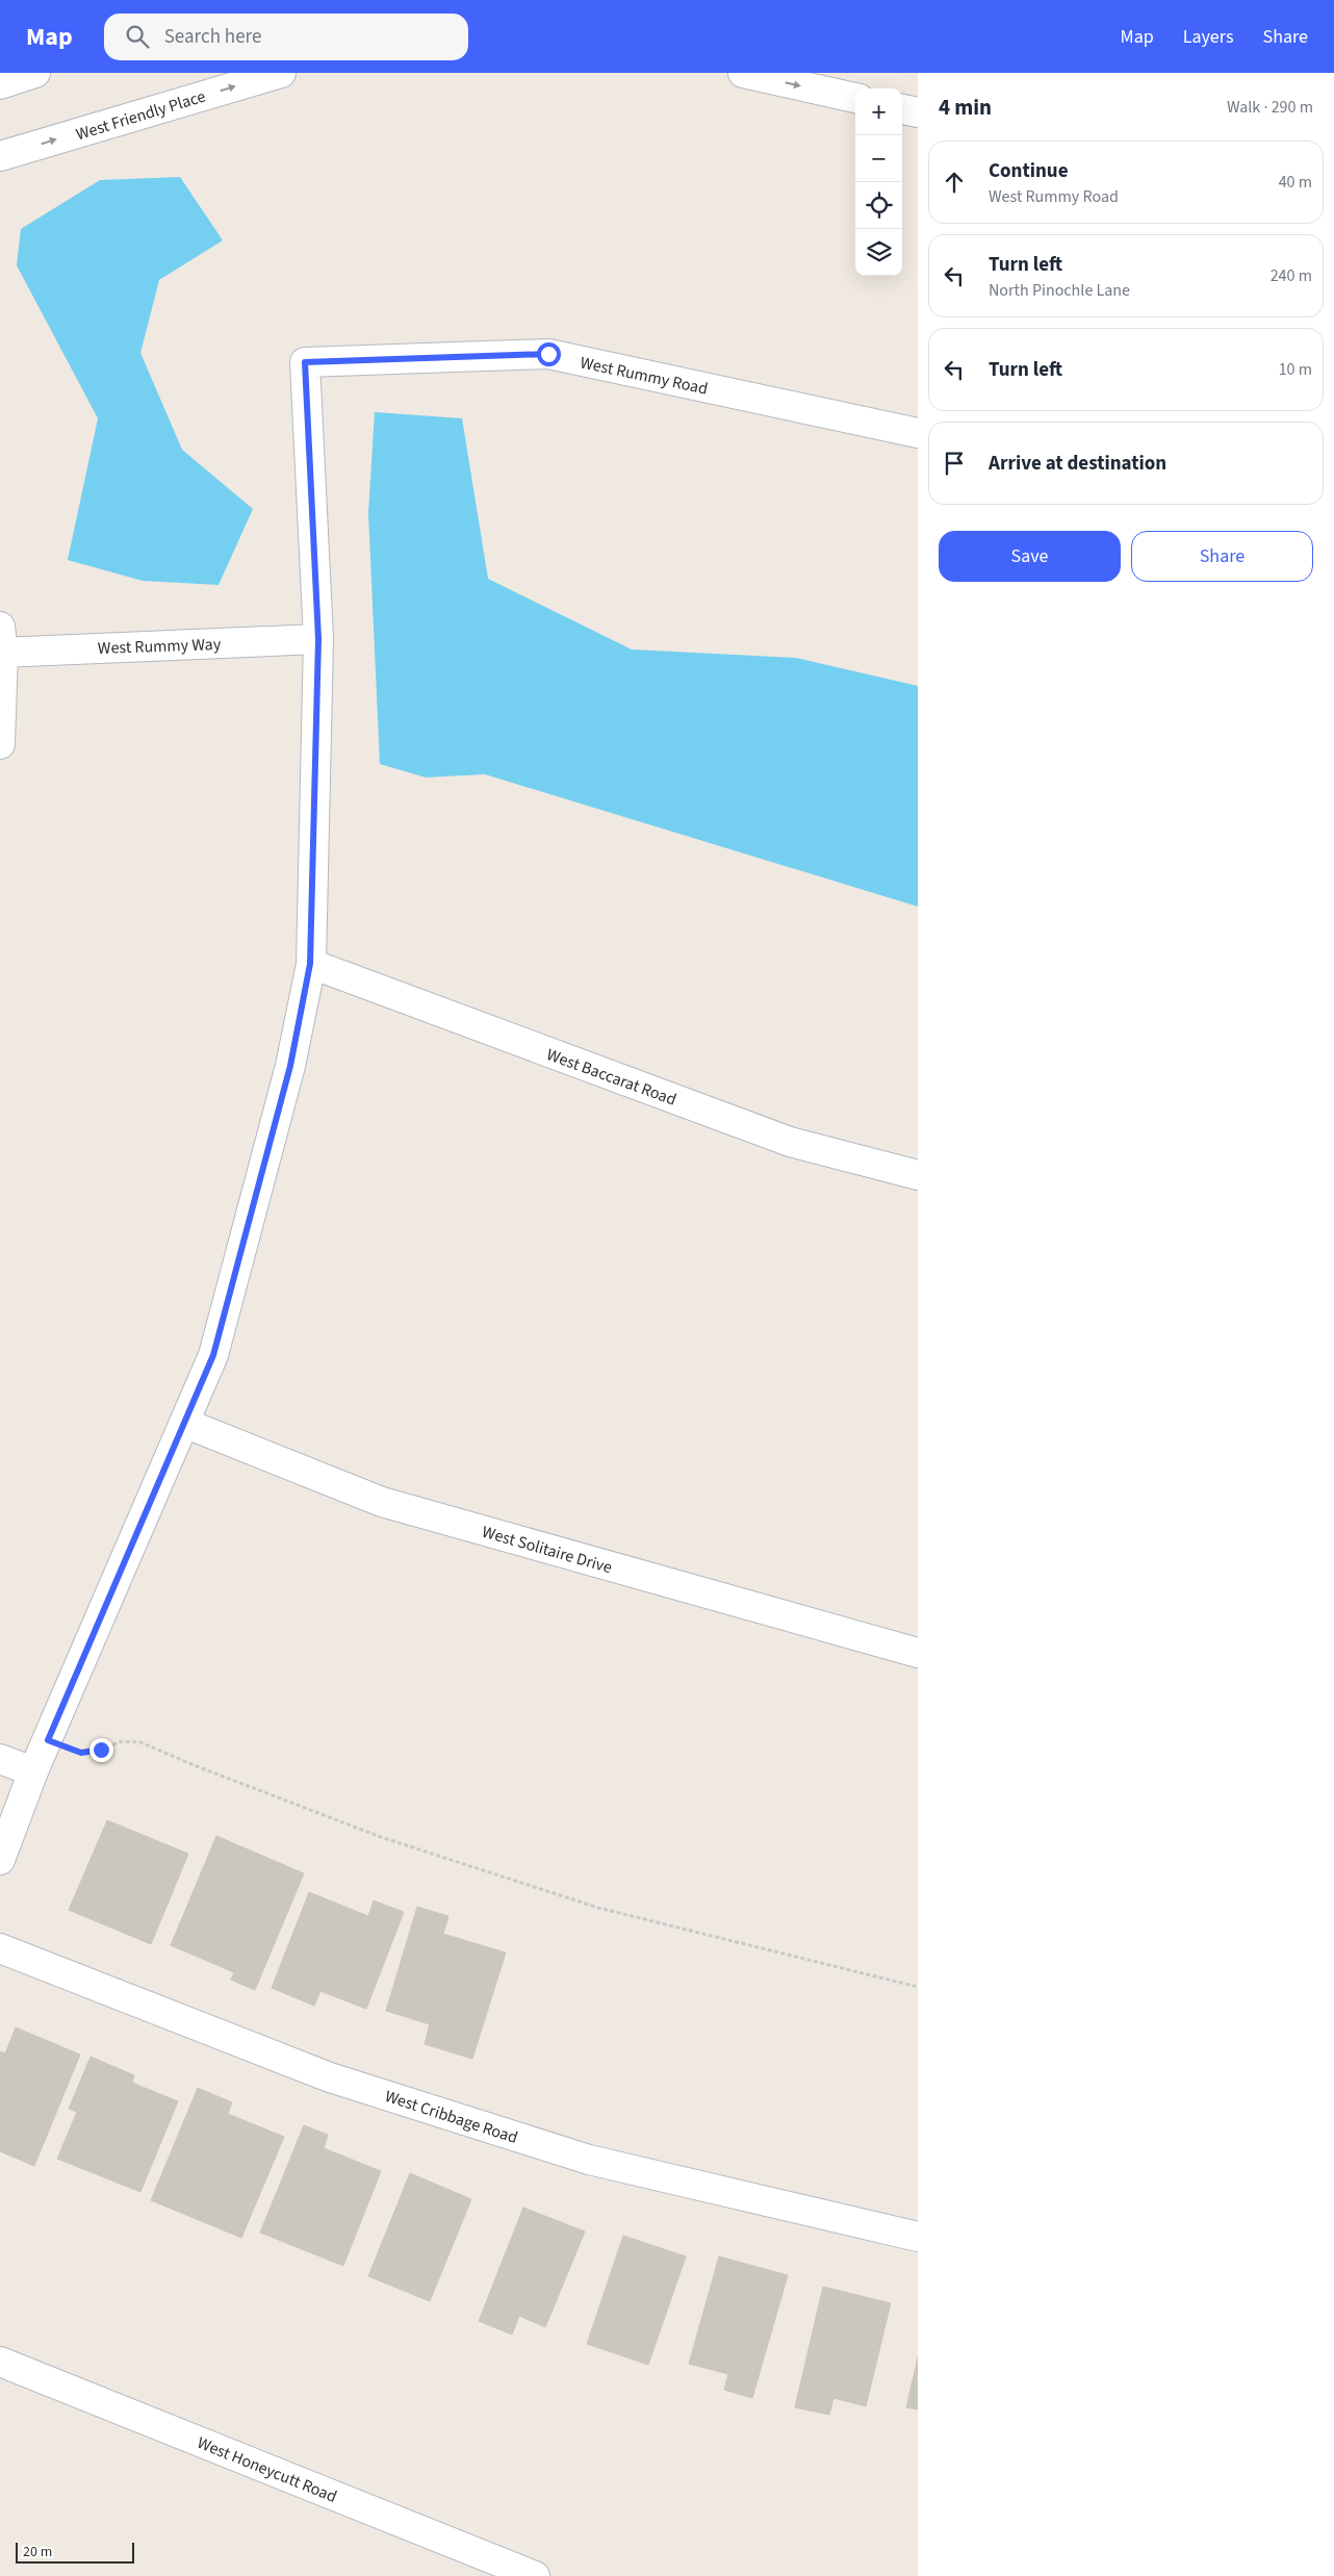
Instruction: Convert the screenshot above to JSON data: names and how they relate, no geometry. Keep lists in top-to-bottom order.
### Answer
{
  "streets": {
    "street": [
      "West Friendly Place",
      "West Rummy Road",
      "West Rummy Way",
      "West Baccarat Road",
      "West Solitaire Drive",
      "West Cribbage Road",
      "West Honeycutt Road"
    ]
  },
  "crossings": [
    ["West Rummy Road", "West Rummy Way"]
  ],
  "one_way": ["West Friendly Place"],
  "scale_bar": "20 m",
  "page": {
    "header": "Map",
    "search": "Search here",
    "nav": ["Map", "Layers", "Share"],
    "heading": ["4 min", "Walk · 290 m"],
    "map_buttons": ["+", "−"],
    "list": [
      ["Continue", "West Rummy Road", "40 m"],
      ["Turn left", "North Pinochle Lane", "240 m"],
      ["Turn left", "10 m"],
      "Arrive at destination"
    ],
    "buttons": ["Save", "Share"],
    "scale": "20 m"
  }
}
